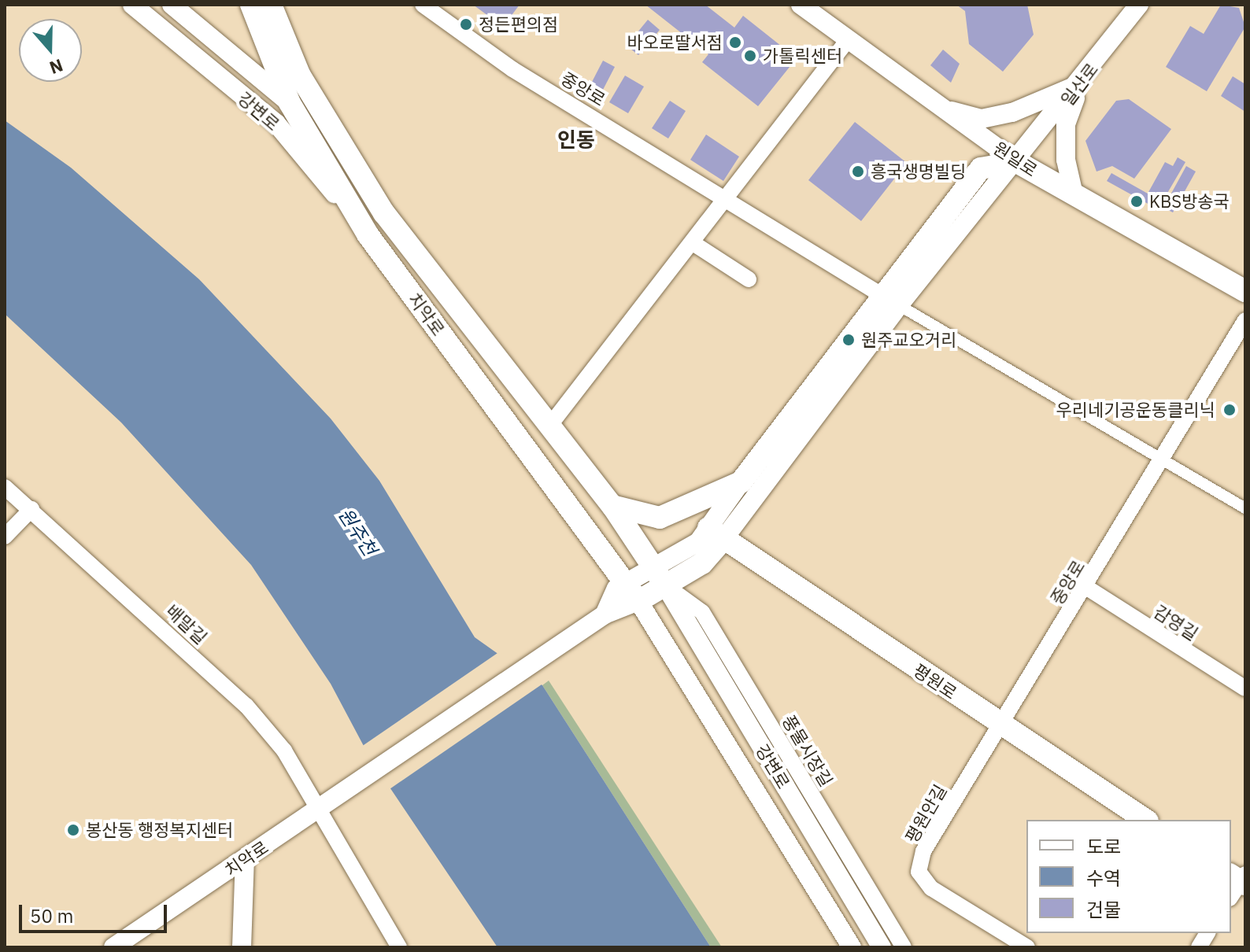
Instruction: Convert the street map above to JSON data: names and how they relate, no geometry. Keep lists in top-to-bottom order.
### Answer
{
  "streets": {
    "main road": [
      "강변로",
      "원일로",
      "치악로",
      "평원로"
    ],
    "street": [
      "일산로",
      "중앙로",
      "감영길",
      "배말길",
      "풍물시장길",
      "평원안길"
    ]
  },
  "crossings": [
    ["일산로", "원일로"],
    ["중앙로", "감영길"],
    ["중앙로", "평원로"],
    ["중앙로", "평원안길"],
    ["강변로", "치악로"],
    ["강변로", "풍물시장길"],
    ["치악로", "배말길"],
    ["치악로", "풍물시장길"],
    ["평원로", "평원안길"]
  ],
  "districts": ["인동"],
  "water": ["원주천"],
  "places": [
    "정든편의점",
    "바오로딸서점",
    "가톨릭센터",
    "흥국생명빌딩",
    "KBS방송국",
    "원주교오거리",
    "우리네기공운동클리닉",
    "봉산동 행정복지센터"
  ],
  "legend": ["도로", "수역", "건물"],
  "scale_bar": "50 m",
  "north": "bottom"
}
